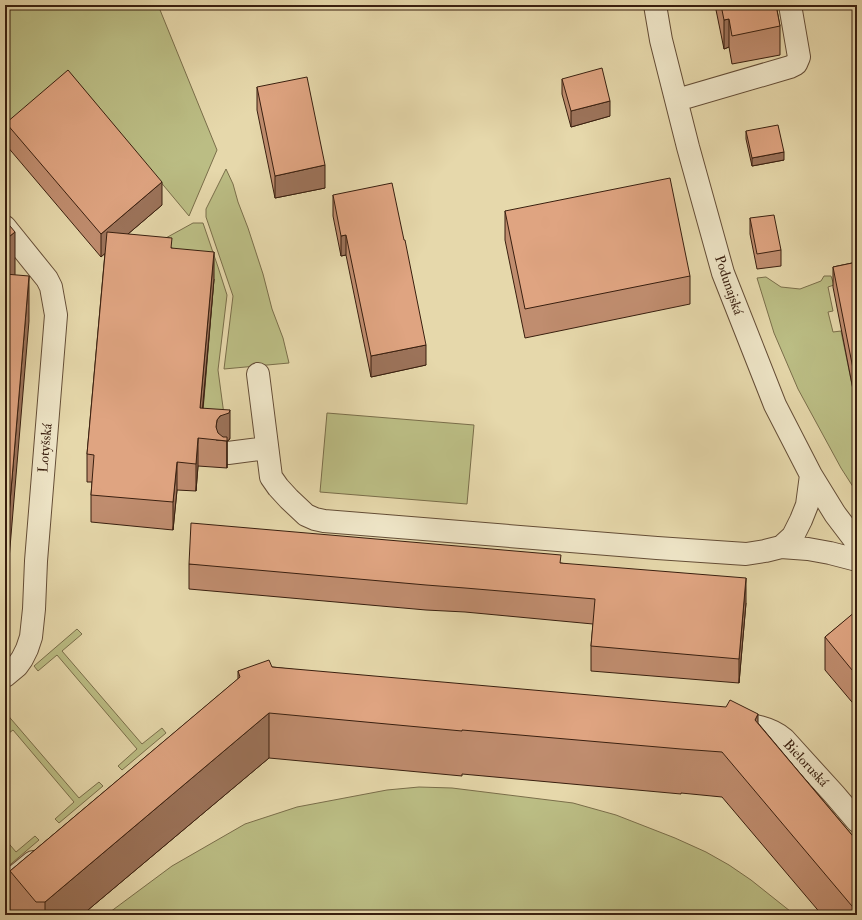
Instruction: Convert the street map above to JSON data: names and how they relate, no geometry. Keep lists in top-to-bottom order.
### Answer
{
  "streets": {
    "street": ["Podunajská", "Lotyšská", "Bieloruská"]
  }
}
